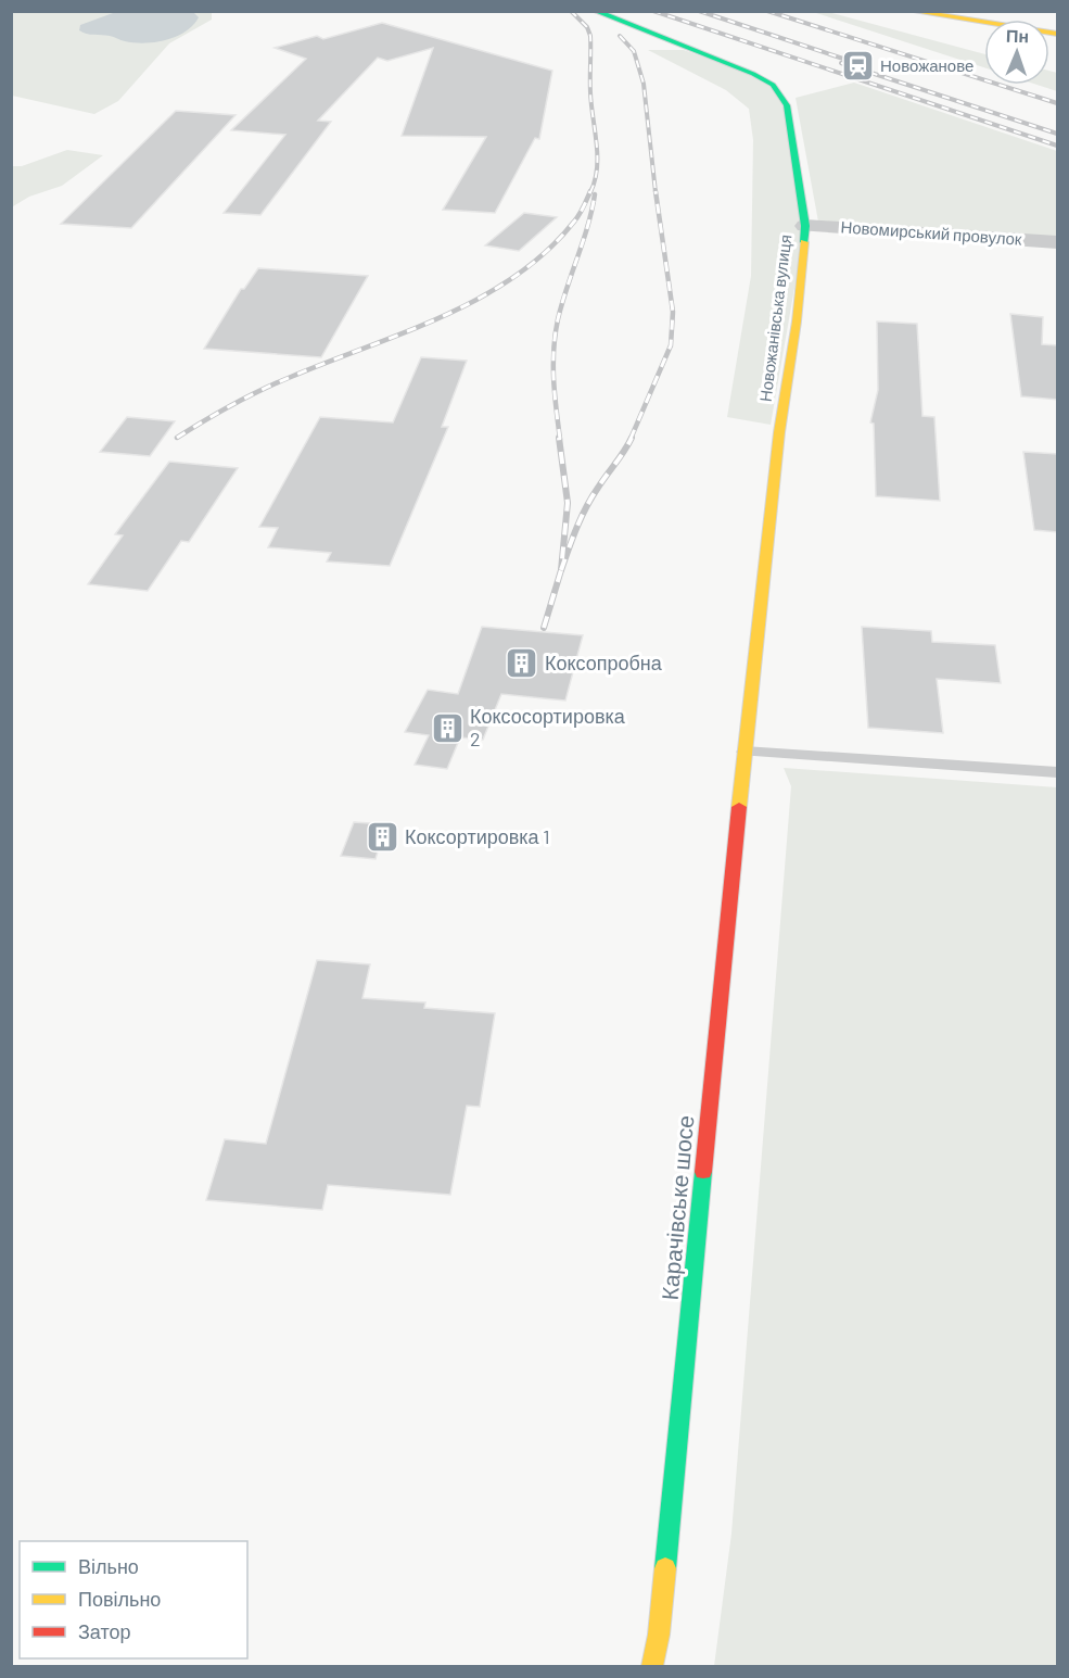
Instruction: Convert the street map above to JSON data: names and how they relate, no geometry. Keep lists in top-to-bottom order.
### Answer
{
  "streets": {
    "street": ["Новомирський провулок", "Новожанівська вулиця", "Карачівське шосе"]
  },
  "crossings": [
    ["Новомирський провулок", "Новожанівська вулиця"],
    ["Новожанівська вулиця", "Карачівське шосе"]
  ],
  "places": {
    "station": ["Новожанове"],
    "building": ["Коксопробна", "Коксосортировка 2", "Коксортировка 1"]
  },
  "legend": ["Вільно", "Повільно", "Затор"],
  "north": "top"
}
